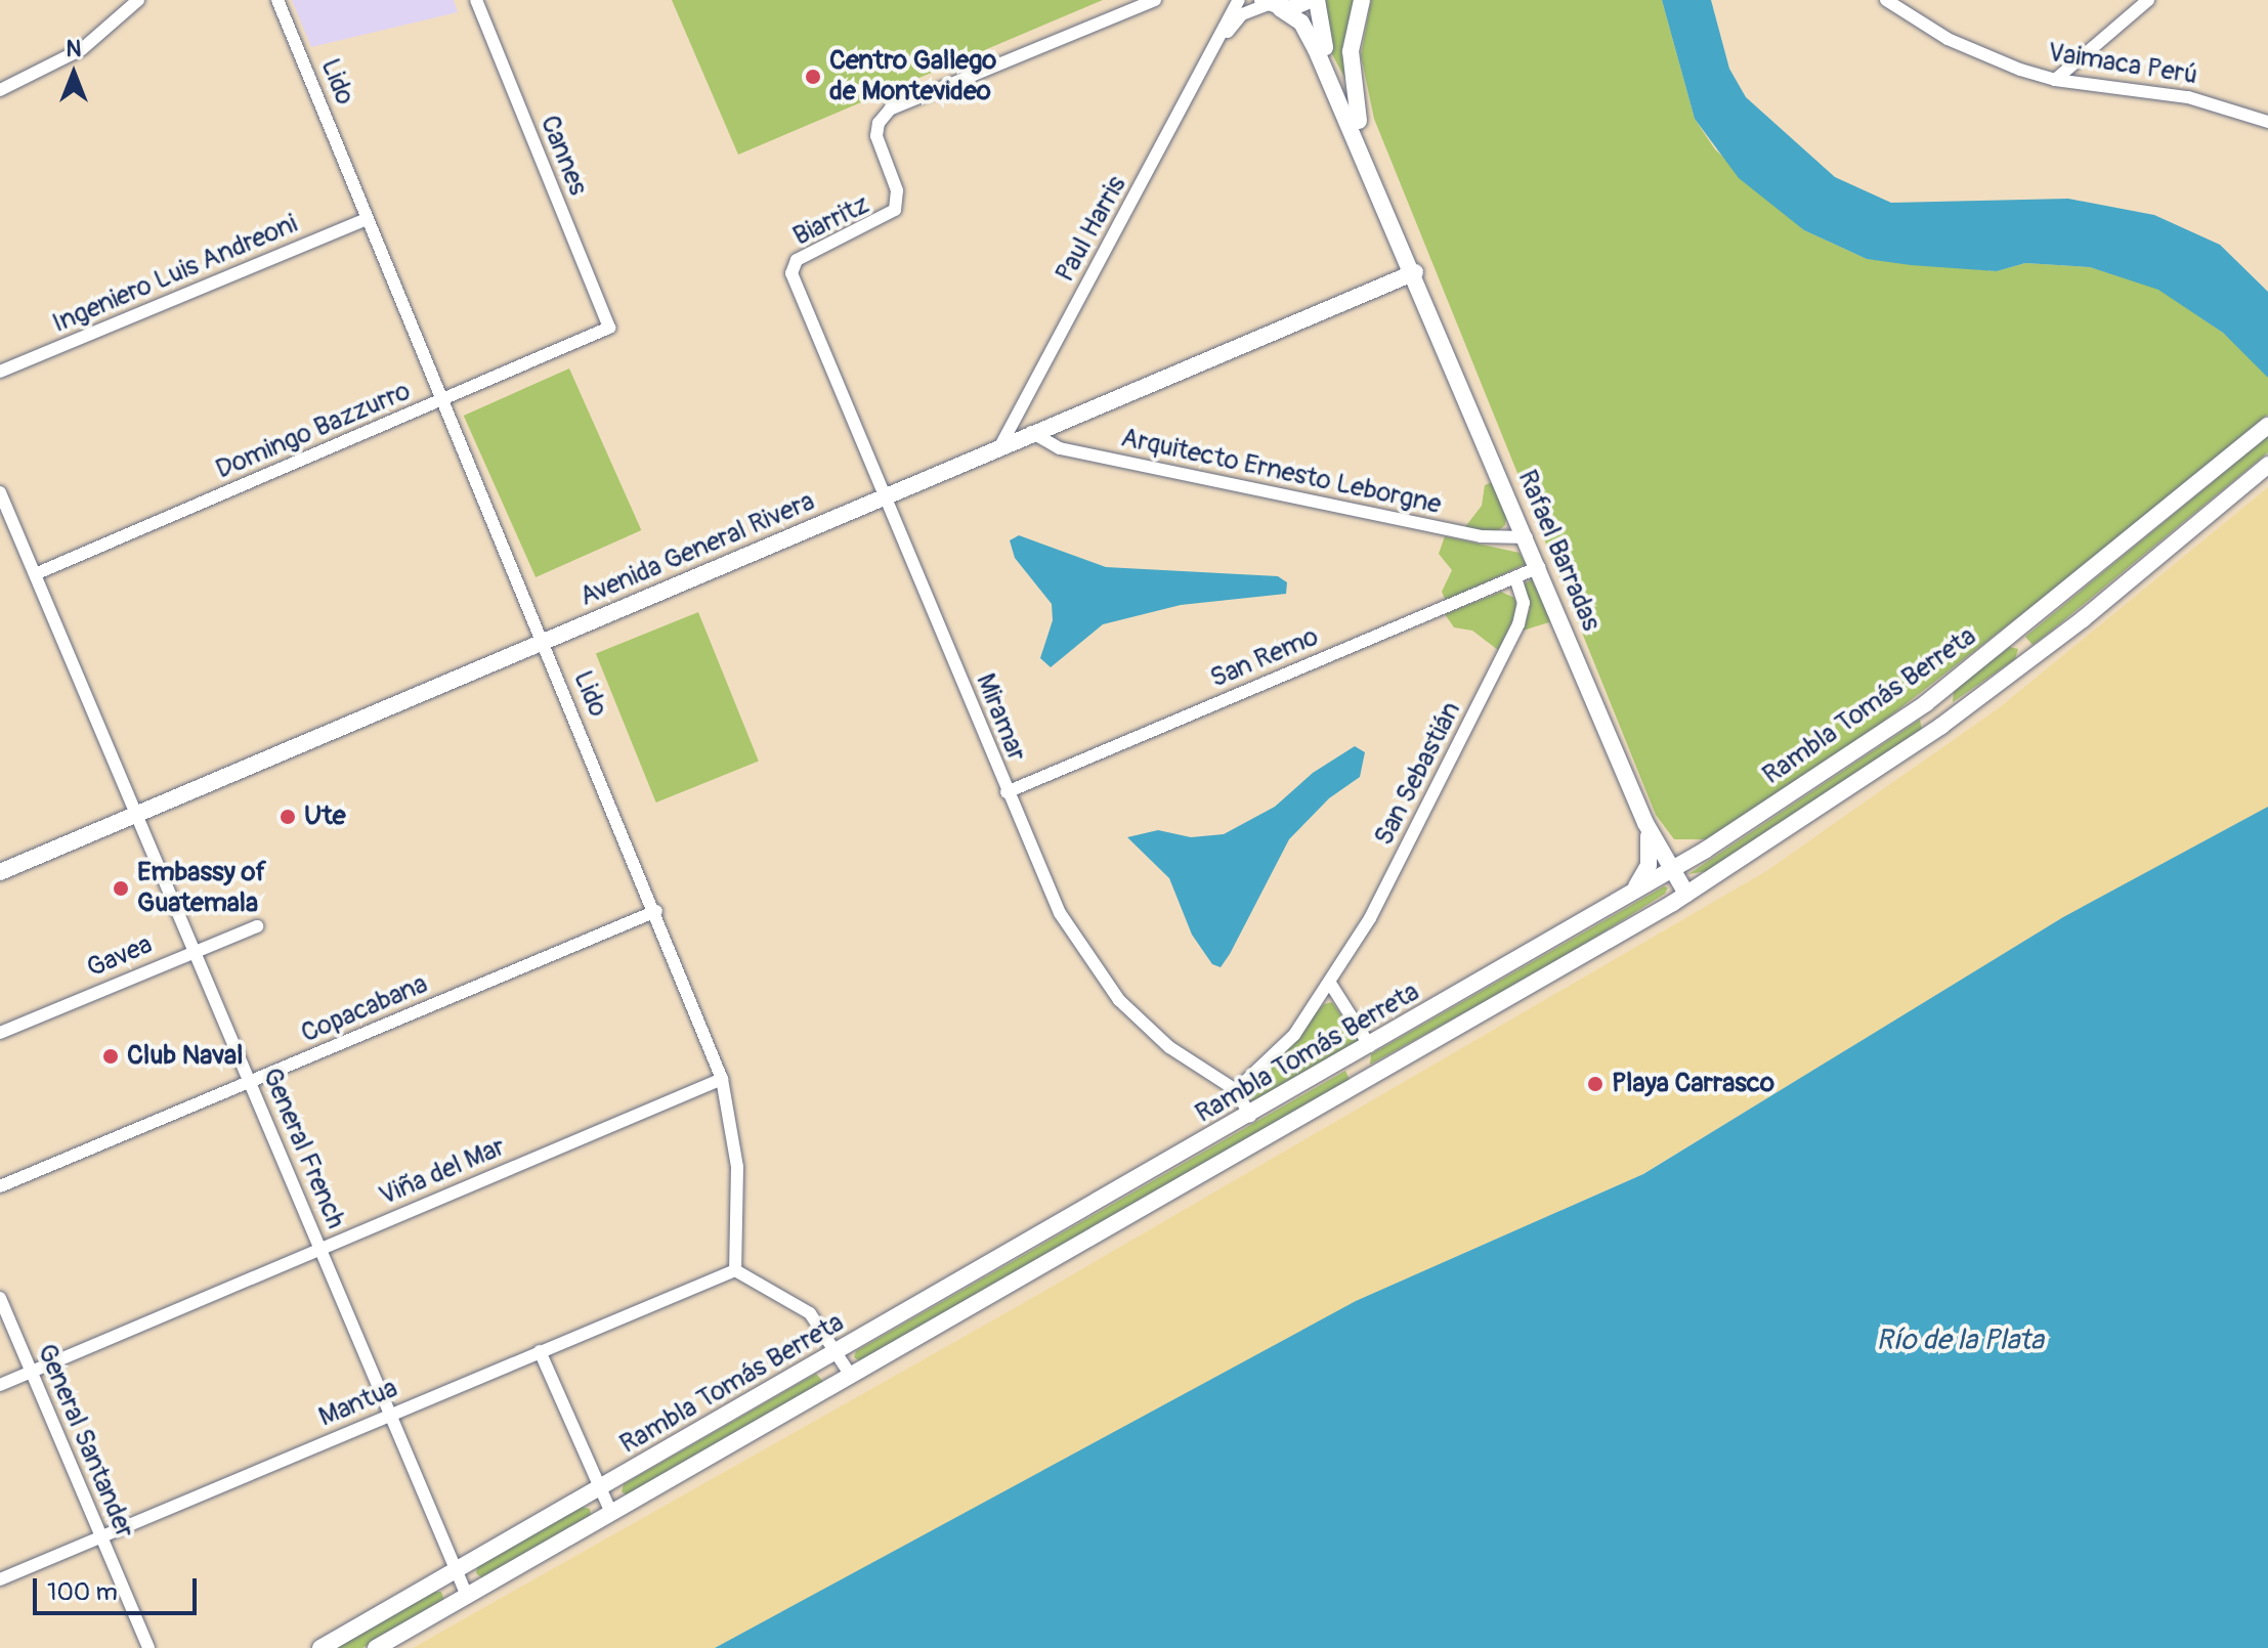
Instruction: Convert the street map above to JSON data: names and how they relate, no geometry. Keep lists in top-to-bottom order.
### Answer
{
  "streets": {
    "main road": ["Avenida General Rivera", "Rafael Barradas", "Rambla Tomás Berreta"],
    "street": [
      "Vaimaca Perú",
      "Lido",
      "Cannes",
      "Biarritz",
      "Paul Harris",
      "Ingeniero Luis Andreoni",
      "Domingo Bazzurro",
      "Arquitecto Ernesto Leborgne",
      "San Remo",
      "Miramar",
      "San Sebastián",
      "Gavea",
      "Copacabana",
      "General French",
      "Viña del Mar",
      "Mantua",
      "General Santander"
    ]
  },
  "crossings": [
    ["Lido", "Ingeniero Luis Andreoni"],
    ["Lido", "Domingo Bazzurro"],
    ["Lido", "Avenida General Rivera"],
    ["Lido", "Copacabana"],
    ["Lido", "Viña del Mar"],
    ["Lido", "Mantua"],
    ["Cannes", "Domingo Bazzurro"],
    ["Biarritz", "Miramar"],
    ["Paul Harris", "Avenida General Rivera"],
    ["Paul Harris", "Rafael Barradas"],
    ["Domingo Bazzurro", "General French"],
    ["Arquitecto Ernesto Leborgne", "Avenida General Rivera"],
    ["Arquitecto Ernesto Leborgne", "Rafael Barradas"],
    ["Avenida General Rivera", "Rafael Barradas"],
    ["Avenida General Rivera", "Miramar"],
    ["Avenida General Rivera", "General French"],
    ["Rafael Barradas", "San Remo"],
    ["Rafael Barradas", "Rambla Tomás Berreta"],
    ["San Remo", "Miramar"],
    ["San Remo", "San Sebastián"],
    ["Rambla Tomás Berreta", "Miramar"],
    ["Rambla Tomás Berreta", "General French"],
    ["Miramar", "San Sebastián"],
    ["Gavea", "General French"],
    ["Copacabana", "General French"],
    ["General French", "Viña del Mar"],
    ["General French", "Mantua"],
    ["Viña del Mar", "General Santander"],
    ["Mantua", "General Santander"]
  ],
  "water": ["Río de la Plata"],
  "places": [
    "Centro Gallego de Montevideo",
    "Ute",
    "Embassy of Guatemala",
    "Club Naval",
    "Playa Carrasco"
  ],
  "scale_bar": "100 m",
  "north": "top"
}
